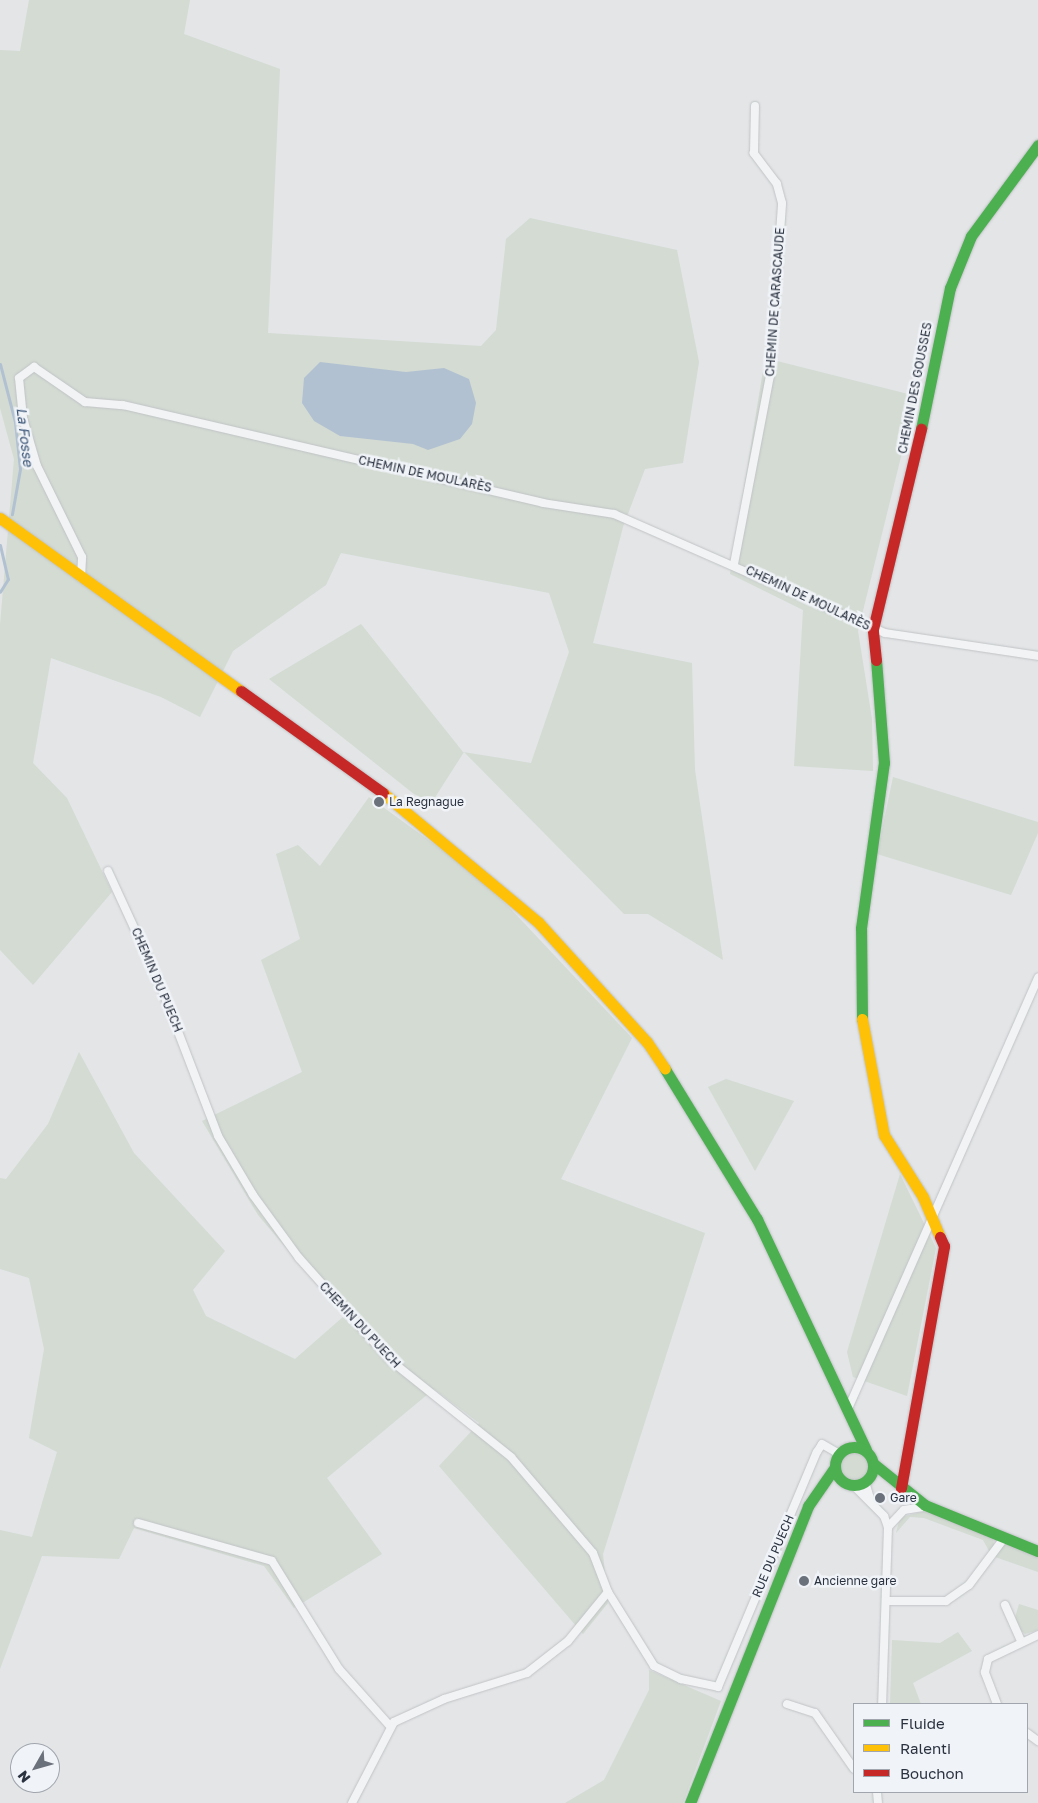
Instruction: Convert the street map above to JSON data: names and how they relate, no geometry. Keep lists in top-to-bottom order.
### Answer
{
  "streets": {
    "street": [
      "CHEMIN DE CARASCAUDE",
      "CHEMIN DES GOUSSES",
      "CHEMIN DE MOULARÈS",
      "CHEMIN DU PUECH",
      "RUE DU PUECH"
    ]
  },
  "crossings": [
    ["CHEMIN DE CARASCAUDE", "CHEMIN DE MOULARÈS"],
    ["CHEMIN DES GOUSSES", "CHEMIN DE MOULARÈS"],
    ["CHEMIN DU PUECH", "RUE DU PUECH"]
  ],
  "water": ["La Fosse"],
  "places": ["La Regnague", "Gare", "Ancienne gare"],
  "legend": ["Fluide", "Ralenti", "Bouchon"],
  "north": "bottom left"
}
